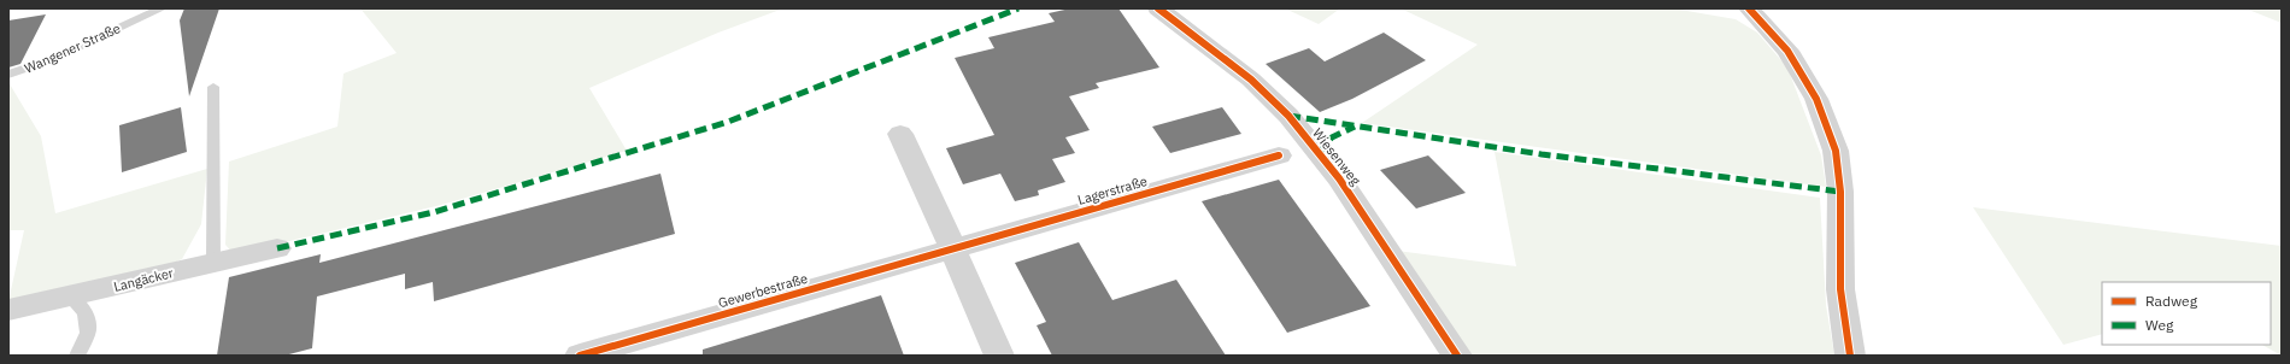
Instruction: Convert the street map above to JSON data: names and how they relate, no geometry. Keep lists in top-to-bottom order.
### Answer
{
  "streets": {
    "street": [
      "Wiesenweg",
      "Lagerstraße",
      "Langäcker",
      "Gewerbestraße"
    ],
    "lane": ["Wangener Straße"]
  },
  "crossings": [
    ["Lagerstraße", "Gewerbestraße"]
  ],
  "legend": ["Radweg", "Weg"]
}
